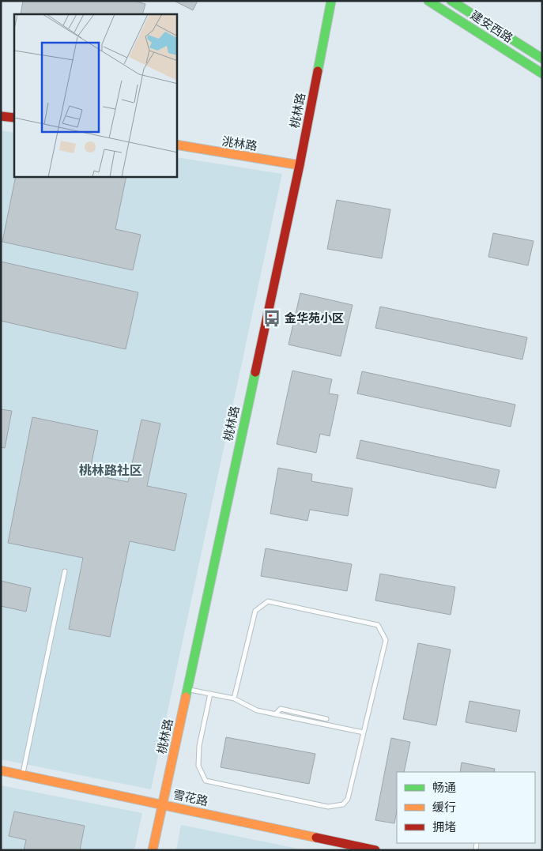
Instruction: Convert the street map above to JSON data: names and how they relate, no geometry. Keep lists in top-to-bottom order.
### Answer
{
  "streets": {
    "street": [
      "建安西路",
      "桃林路",
      "洮林路",
      "雪花路"
    ]
  },
  "crossings": [
    ["桃林路", "洮林路"],
    ["桃林路", "雪花路"]
  ],
  "districts": ["桃林路社区"],
  "places": {
    "bus stop": ["金华苑小区"]
  },
  "legend": ["畅通", "缓行", "拥堵"]
}
